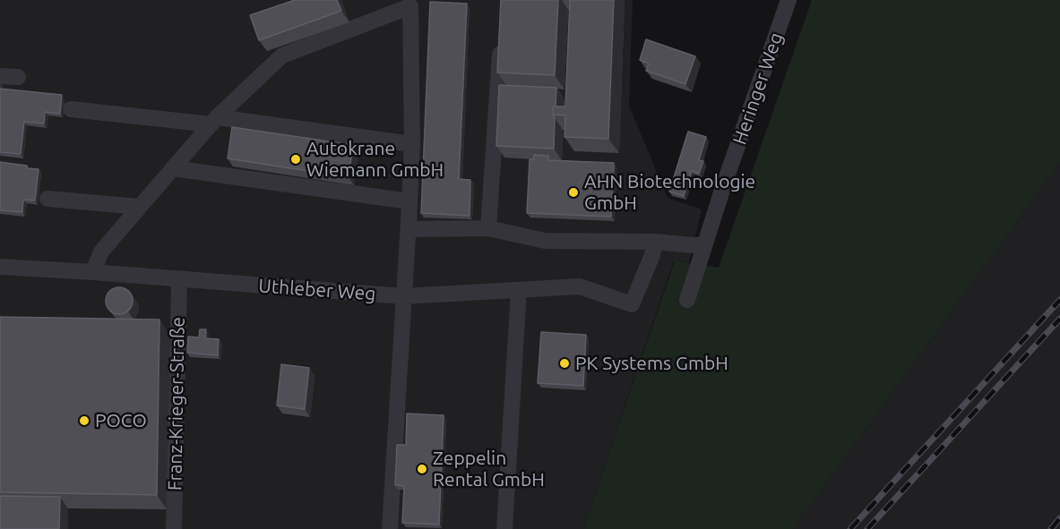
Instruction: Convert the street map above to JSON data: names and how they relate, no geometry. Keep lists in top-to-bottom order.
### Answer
{
  "streets": {
    "street": ["Heringer Weg", "Uthleber Weg", "Franz-Krieger-Straße"]
  },
  "crossings": [
    ["Uthleber Weg", "Franz-Krieger-Straße"]
  ],
  "places": [
    "Autokrane Wiemann GmbH",
    "AHN Biotechnologie GmbH",
    "PK Systems GmbH",
    "POCO",
    "Zeppelin Rental GmbH"
  ]
}
